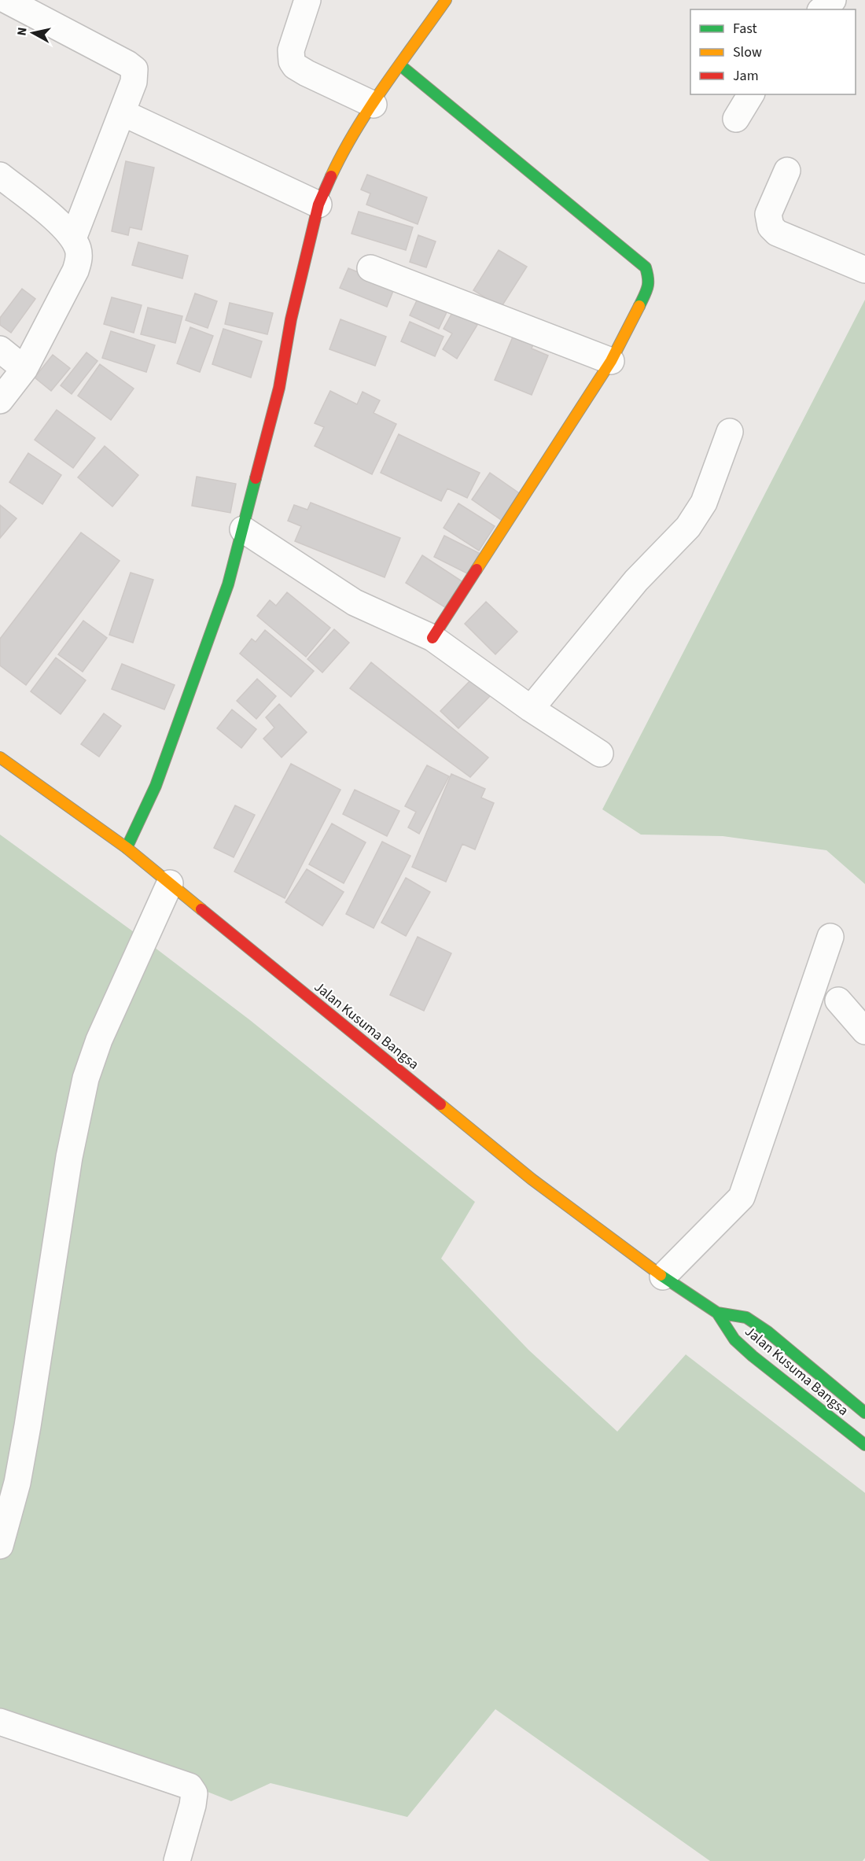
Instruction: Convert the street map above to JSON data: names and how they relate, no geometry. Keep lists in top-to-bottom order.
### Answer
{
  "streets": {
    "street": ["Jalan Kusuma Bangsa"]
  },
  "legend": ["Fast", "Slow", "Jam"],
  "north": "left"
}
